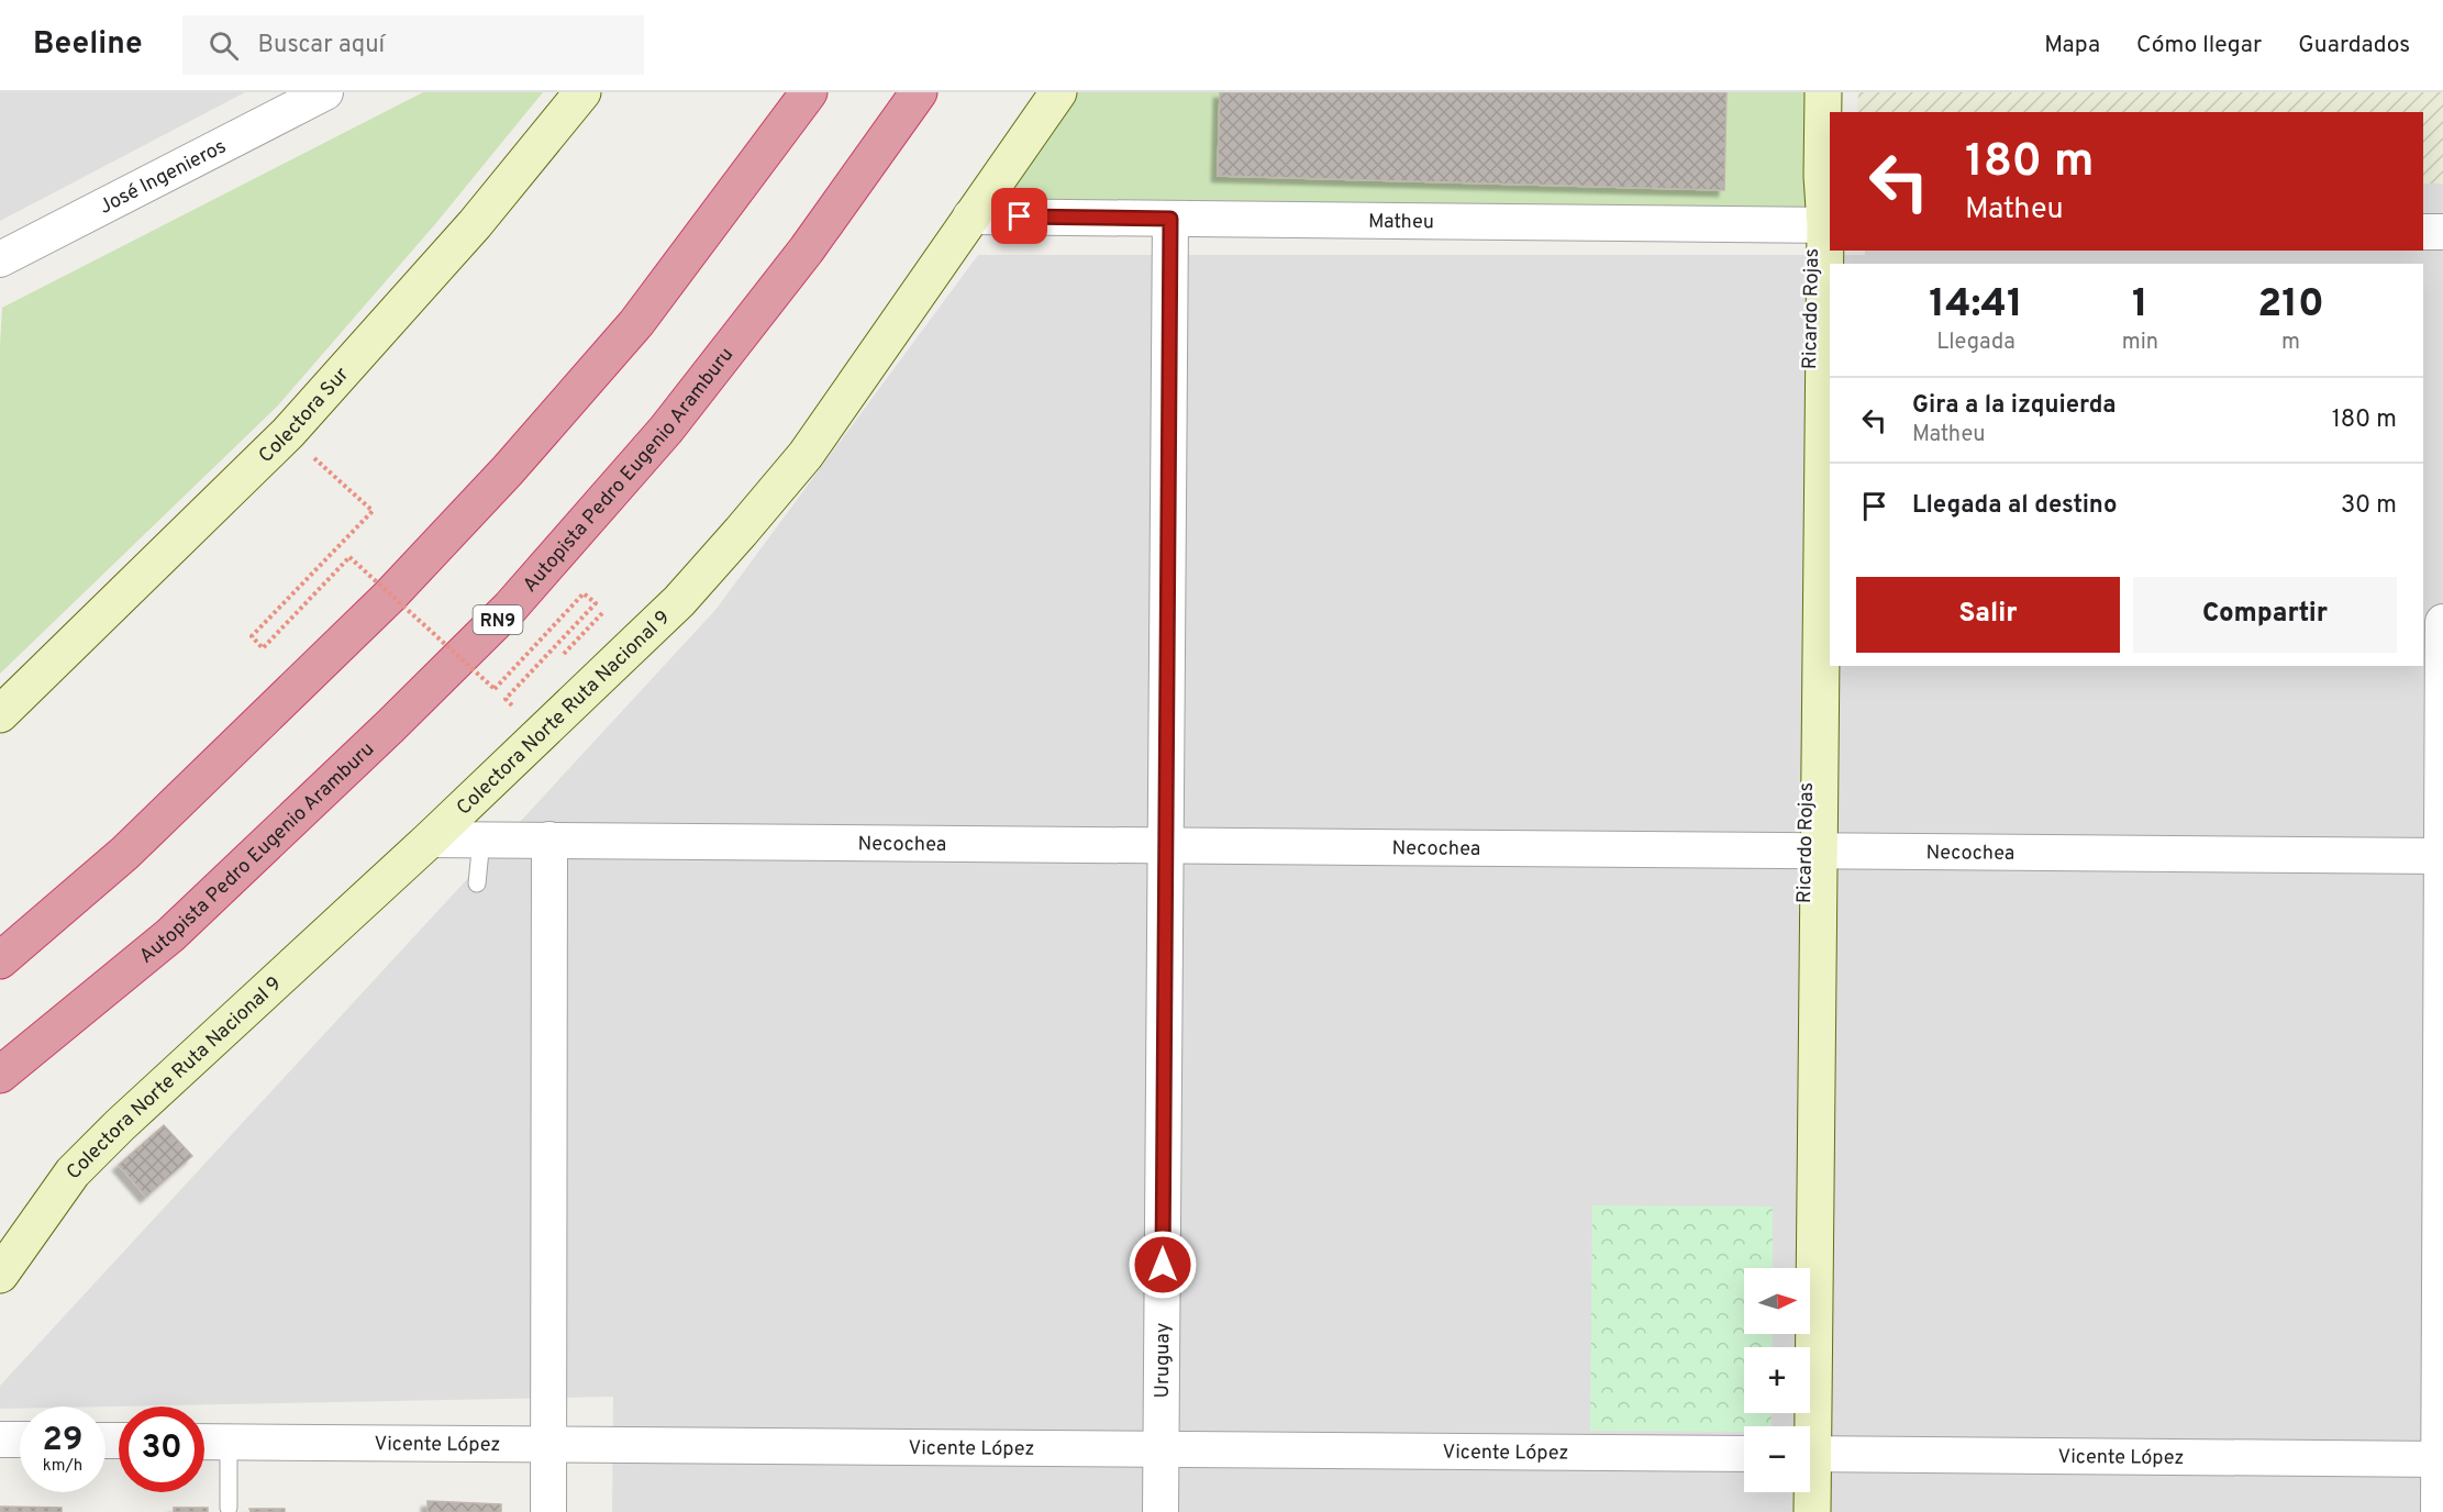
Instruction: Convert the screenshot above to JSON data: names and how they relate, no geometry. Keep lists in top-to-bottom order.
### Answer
{
  "streets": {
    "highway": ["Autopista Pedro Eugenio Aramburu", "RN9"],
    "street": [
      "José Ingenieros",
      "Matheu",
      "Ricardo Rojas",
      "Colectora Sur",
      "Colectora Norte Ruta Nacional 9",
      "Necochea",
      "Uruguay",
      "Vicente López"
    ]
  },
  "crossings": [
    ["Matheu", "Ricardo Rojas"],
    ["Matheu", "Colectora Norte Ruta Nacional 9"],
    ["Matheu", "Uruguay"],
    ["Ricardo Rojas", "Necochea"],
    ["Colectora Norte Ruta Nacional 9", "Necochea"],
    ["Necochea", "Uruguay"],
    ["Uruguay", "Vicente López"]
  ],
  "north": "right",
  "page": {
    "header": "Beeline",
    "search": "Buscar aquí",
    "nav": ["Mapa", "Cómo llegar", "Guardados"],
    "turn": ["180 m", "Matheu"],
    "eta": [
      "14:41",
      "Llegada",
      "1",
      "min",
      "210",
      "m"
    ],
    "list": [
      {
        "name": "Gira a la izquierda",
        "note": "Matheu",
        "value": "180 m"
      },
      {
        "name": "Llegada al destino",
        "value": "30 m"
      }
    ],
    "buttons": ["Salir", "Compartir"],
    "map_buttons": ["+", "−"],
    "speed": "29 km/h",
    "limit": "30"
  }
}
